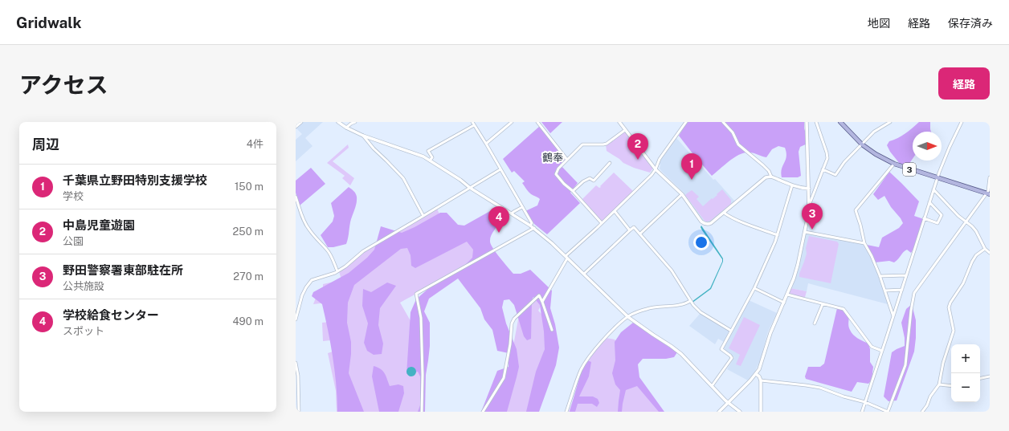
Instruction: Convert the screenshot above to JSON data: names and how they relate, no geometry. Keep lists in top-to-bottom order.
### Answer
{
  "streets": {
    "main road": ["3"]
  },
  "districts": ["鶴奉"],
  "north": "right",
  "page": {
    "header": "Gridwalk",
    "nav": ["地図", "経路", "保存済み"],
    "title": "アクセス",
    "buttons": "経路",
    "heading": ["周辺", "4件"],
    "pins": [
      "2",
      "1",
      "3",
      "4"
    ],
    "list": [
      {
        "mark": "1",
        "name": "千葉県立野田特別支援学校",
        "note": "学校",
        "value": "150 m"
      },
      {
        "mark": "2",
        "name": "中島児童遊園",
        "note": "公園",
        "value": "250 m"
      },
      {
        "mark": "3",
        "name": "野田警察署東部駐在所",
        "note": "公共施設",
        "value": "270 m"
      },
      {
        "mark": "4",
        "name": "学校給食センター",
        "note": "スポット",
        "value": "490 m"
      }
    ],
    "map_buttons": ["+", "−"]
  }
}
